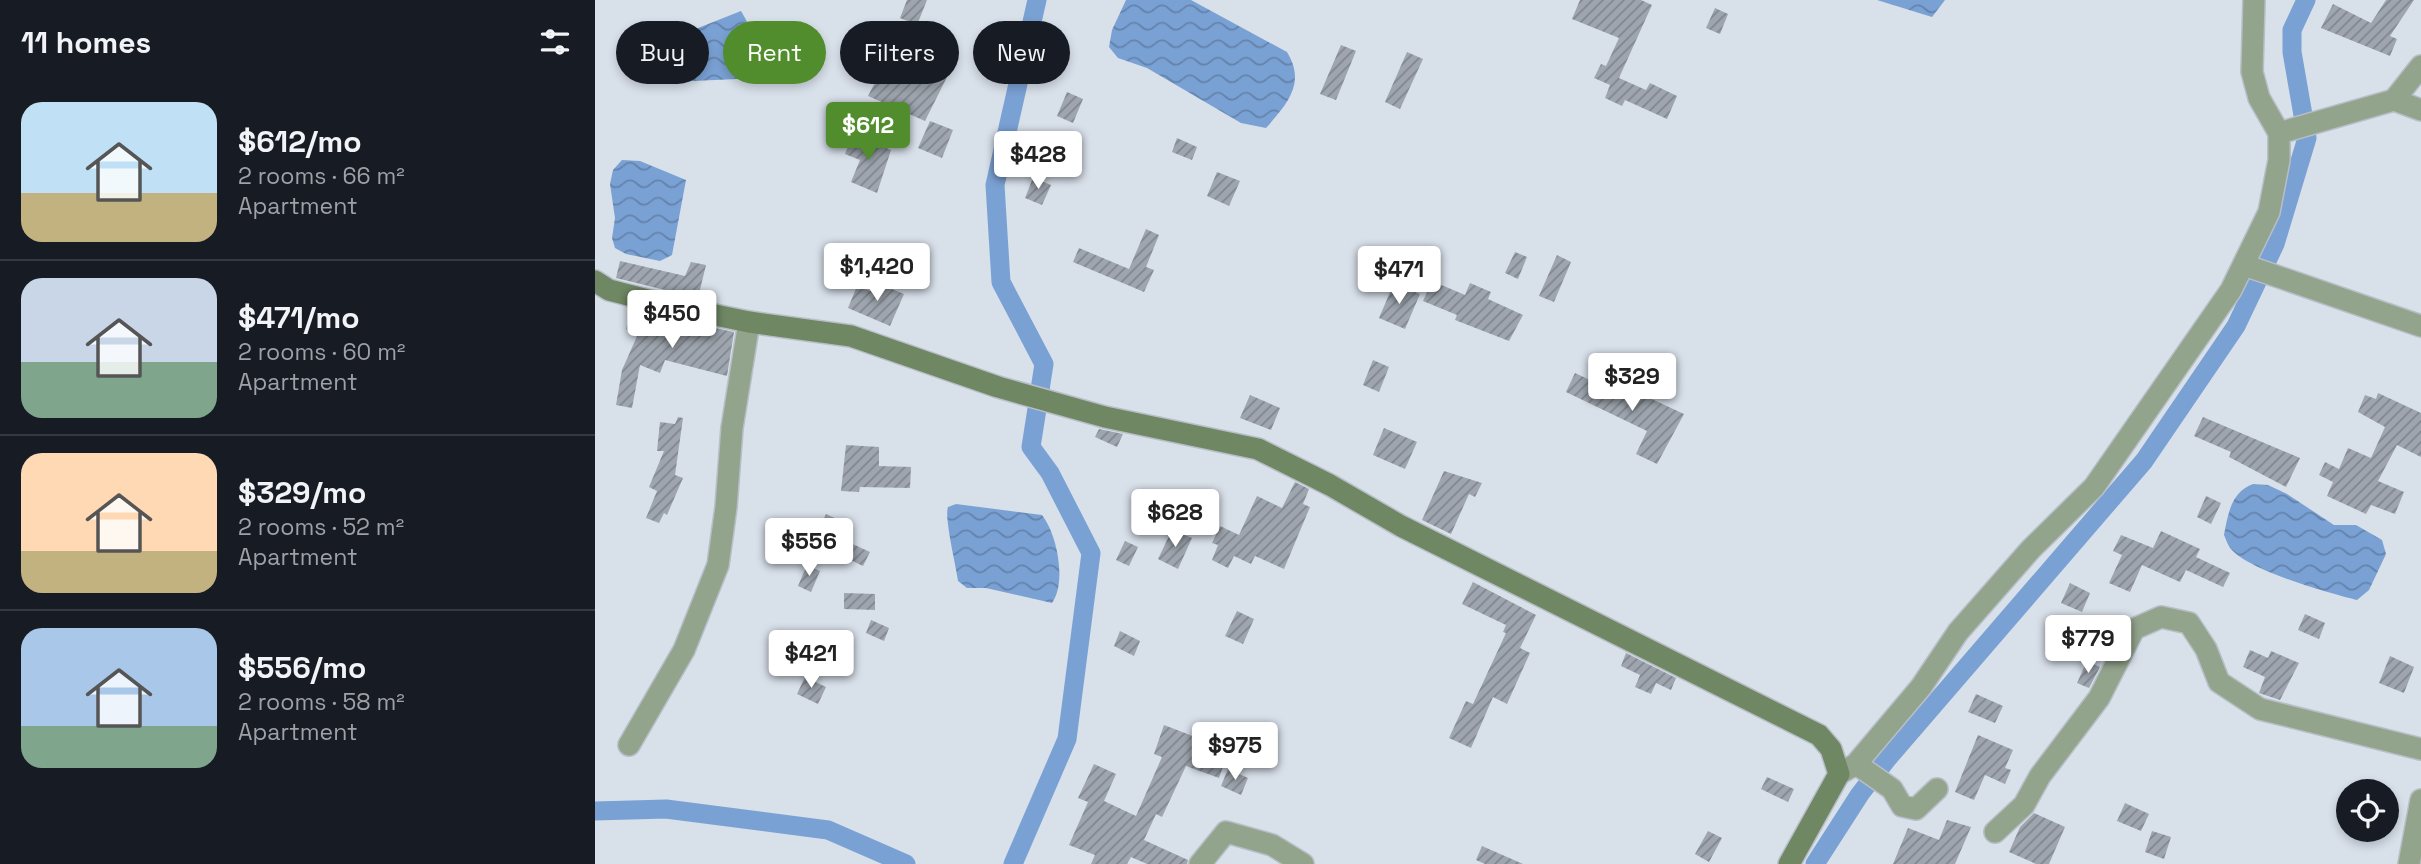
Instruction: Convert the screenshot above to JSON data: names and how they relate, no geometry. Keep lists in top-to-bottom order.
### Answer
{
  "page": {
    "heading": "11 homes",
    "chip": [
      "Buy",
      "Rent",
      "Filters",
      "New"
    ],
    "list": [
      {
        "name": "$612/mo",
        "note": "2 rooms · 66 m² · Apartment"
      },
      {
        "name": "$471/mo",
        "note": "2 rooms · 60 m² · Apartment"
      },
      {
        "name": "$329/mo",
        "note": "2 rooms · 52 m² · Apartment"
      },
      {
        "name": "$556/mo",
        "note": "2 rooms · 58 m² · Apartment"
      }
    ],
    "price": [
      "$612",
      "$428",
      "$1,420",
      "$471",
      "$450",
      "$329",
      "$628",
      "$556",
      "$779",
      "$421",
      "$975"
    ]
  }
}
